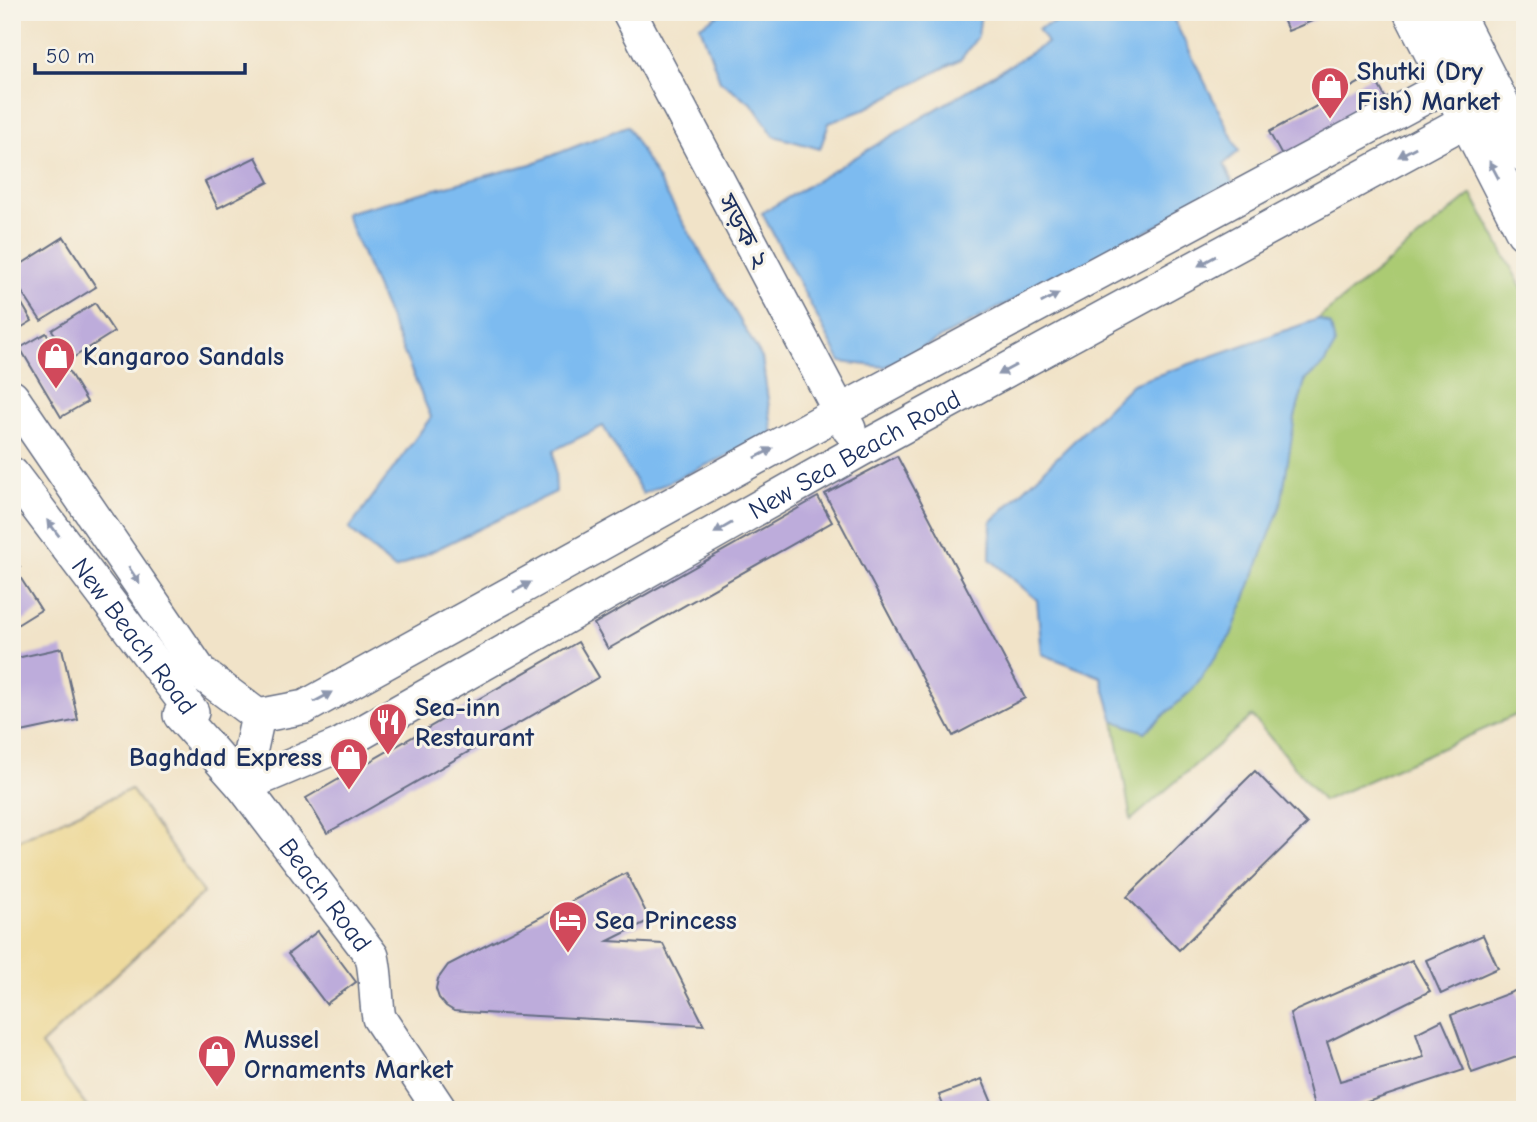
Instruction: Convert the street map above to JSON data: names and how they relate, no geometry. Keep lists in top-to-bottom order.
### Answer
{
  "streets": {
    "street": [
      "সড়ক ২",
      "New Sea Beach Road",
      "New Beach Road",
      "Beach Road"
    ]
  },
  "crossings": [
    ["সড়ক ২", "New Sea Beach Road"],
    ["New Sea Beach Road", "New Beach Road"],
    ["New Sea Beach Road", "Beach Road"],
    ["New Beach Road", "Beach Road"]
  ],
  "places": {
    "shop": [
      "Shutki (Dry Fish) Market",
      "Kangaroo Sandals",
      "Baghdad Express",
      "Mussel Ornaments Market"
    ],
    "restaurant": ["Sea-inn Restaurant"],
    "hotel": ["Sea Princess"]
  },
  "scale_bar": "50 m"
}
